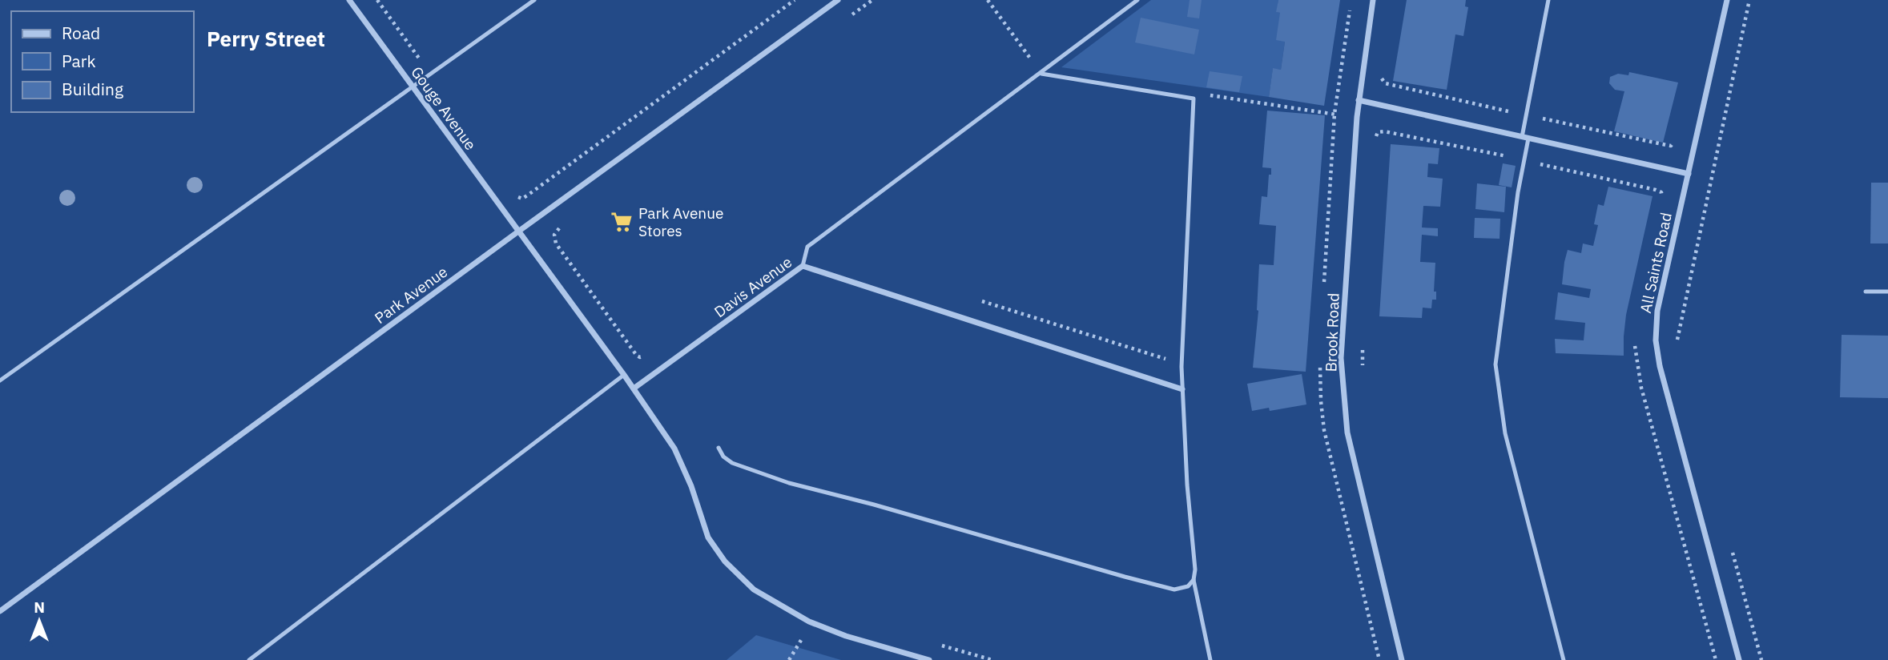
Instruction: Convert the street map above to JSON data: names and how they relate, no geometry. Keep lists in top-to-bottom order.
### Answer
{
  "streets": {
    "street": [
      "Gouge Avenue",
      "All Saints Road",
      "Davis Avenue",
      "Park Avenue",
      "Brook Road"
    ]
  },
  "crossings": [
    ["Gouge Avenue", "Park Avenue"]
  ],
  "districts": ["Perry Street"],
  "places": {
    "supermarket": ["Park Avenue Stores"]
  },
  "legend": ["Road", "Park", "Building"],
  "north": "top"
}
